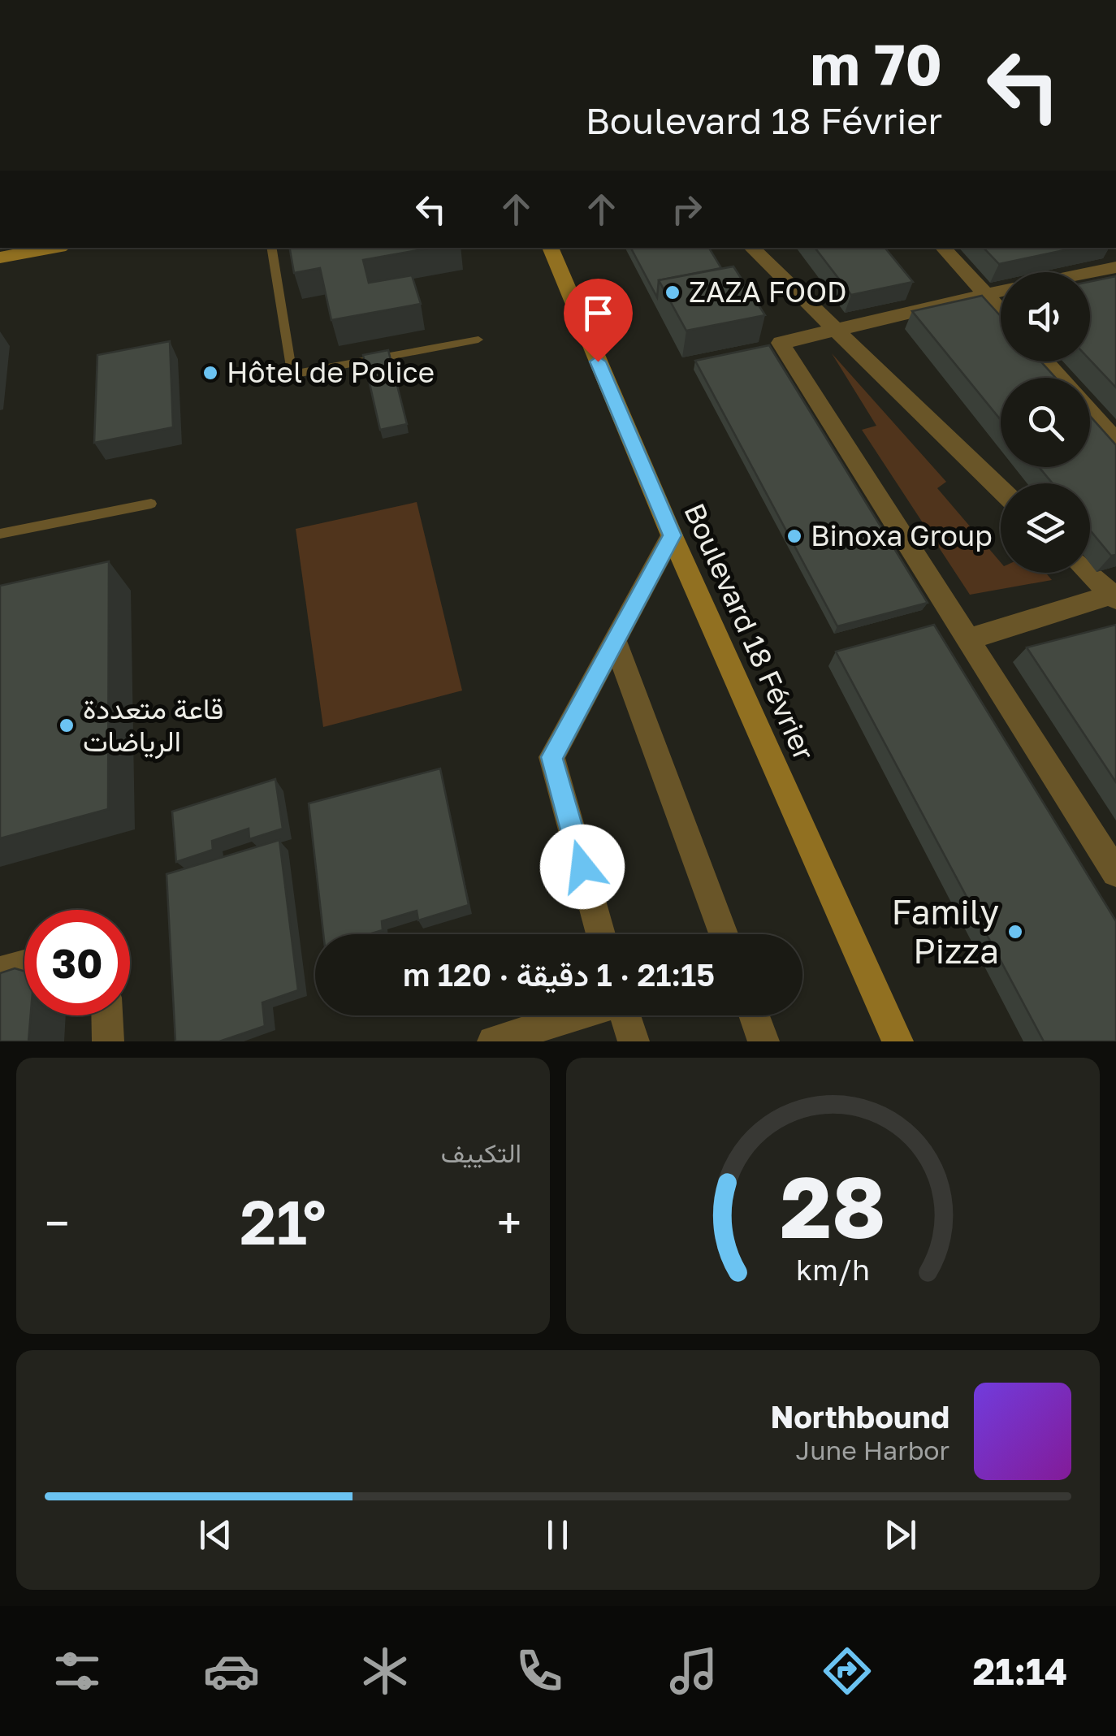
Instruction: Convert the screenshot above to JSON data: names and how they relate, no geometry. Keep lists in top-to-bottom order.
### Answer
{
  "streets": {
    "main road": ["Boulevard 18 Février"]
  },
  "places": [
    "ZAZA FOOD",
    "Hôtel de Police",
    "Binoxa Group",
    "قاعة متعددة الرياضات",
    "Family Pizza"
  ],
  "page": {
    "turn": ["70 m", "Boulevard 18 Février"],
    "limit": "30",
    "trip": "21:15 · 1 دقيقة · 120 m",
    "tile": "التكييف",
    "heat": ["−", "21°", "+"],
    "song": ["Northbound", "June Harbor"],
    "tabs": "21:14",
    "gauge": ["28", "km/h"]
  }
}
